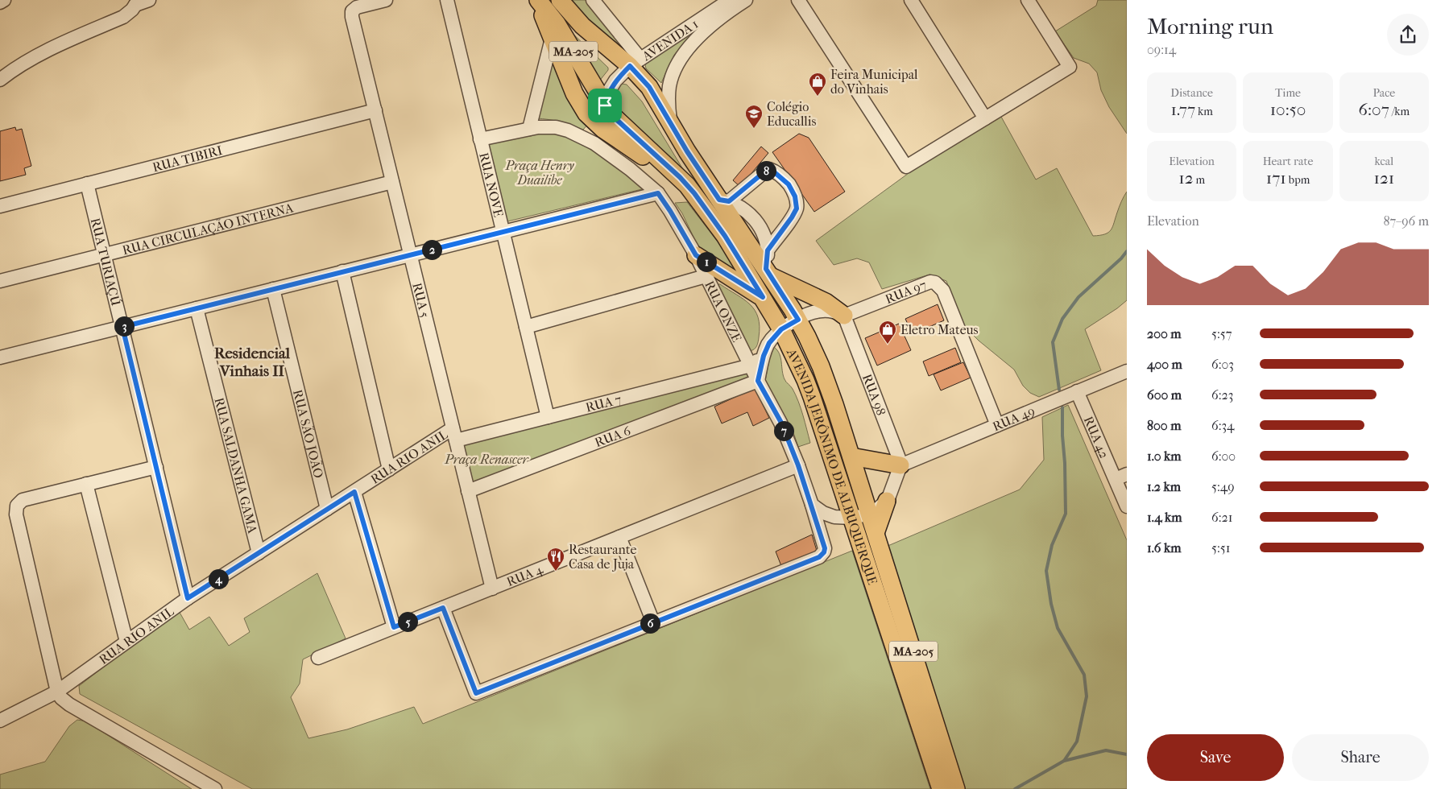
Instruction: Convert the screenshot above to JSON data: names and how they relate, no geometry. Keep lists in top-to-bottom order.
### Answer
{
  "streets": {
    "main road": ["MA-205", "AVENIDA JERÔNIMO DE ALBUQUERQUE"],
    "street": [
      "AVENIDA 1",
      "RUA TIBIRI",
      "RUA NOVE",
      "RUA CIRCULAÇÃO INTERNA",
      "RUA TURIAÇÚ",
      "RUA 97",
      "RUA 5",
      "RUA ONZE",
      "RUA 98",
      "RUA 7",
      "RUA 49",
      "RUA SÃO JOÃO",
      "RUA 6",
      "RUA 42",
      "RUA RIO ANIL",
      "RUA SALDANHA GAMA",
      "RUA 4"
    ]
  },
  "crossings": [
    ["AVENIDA 1", "AVENIDA JERÔNIMO DE ALBUQUERQUE"],
    ["RUA TIBIRI", "RUA TURIAÇÚ"],
    ["RUA TIBIRI", "RUA 5"],
    ["RUA NOVE", "RUA ONZE"],
    ["RUA NOVE", "RUA 7"],
    ["RUA CIRCULAÇÃO INTERNA", "RUA TURIAÇÚ"],
    ["RUA CIRCULAÇÃO INTERNA", "RUA 5"],
    ["RUA TURIAÇÚ", "RUA RIO ANIL"],
    ["RUA 97", "RUA 98"],
    ["RUA 97", "RUA 49"],
    ["RUA 5", "RUA 7"],
    ["RUA 5", "RUA 6"],
    ["RUA 5", "RUA RIO ANIL"],
    ["RUA 5", "RUA 4"],
    ["RUA ONZE", "RUA 7"],
    ["RUA ONZE", "RUA 6"],
    ["RUA ONZE", "RUA 4"],
    ["RUA 98", "RUA 49"],
    ["RUA 7", "RUA RIO ANIL"],
    ["RUA 49", "RUA 42"],
    ["RUA SÃO JOÃO", "RUA RIO ANIL"],
    ["RUA RIO ANIL", "RUA SALDANHA GAMA"]
  ],
  "districts": ["Residencial Vinhais II"],
  "parks": ["Praça Henry Duailibe", "Praça Renascer"],
  "places": {
    "shop": ["Feira Municipal do Vinhais", "Eletro Mateus"],
    "school or university": ["Colégio Educallis"],
    "restaurant": ["Restaurante Casa de Juja"]
  },
  "page": {
    "heading": ["Morning run", "09:14"],
    "stats": [
      ["Distance", "1.77 km"],
      ["Time", "10:50"],
      ["Pace", "6:07 /km"],
      ["Elevation", "12 m"],
      ["Heart rate", "171 bpm"],
      ["kcal", "121"]
    ],
    "pins": [
      "8",
      "2",
      "1",
      "3",
      "7",
      "4",
      "5",
      "6"
    ],
    "chart": ["Elevation", "87–96 m"],
    "list": [
      {
        "name": "200 m",
        "note": "5:57"
      },
      {
        "name": "400 m",
        "note": "6:03"
      },
      {
        "name": "600 m",
        "note": "6:23"
      },
      {
        "name": "800 m",
        "note": "6:34"
      },
      {
        "name": "1.0 km",
        "note": "6:00"
      },
      {
        "name": "1.2 km",
        "note": "5:49"
      },
      {
        "name": "1.4 km",
        "note": "6:21"
      },
      {
        "name": "1.6 km",
        "note": "5:51"
      }
    ],
    "buttons": ["Save", "Share"]
  }
}
